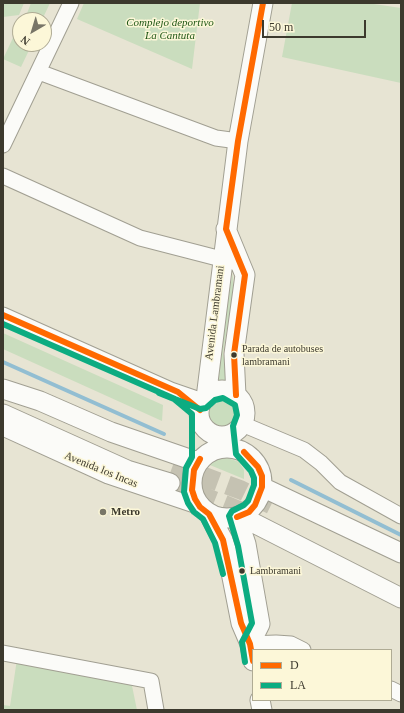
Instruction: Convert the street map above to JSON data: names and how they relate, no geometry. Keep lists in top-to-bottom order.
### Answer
{
  "streets": {
    "main road": ["Avenida Lambramani", "Avenida los Incas"]
  },
  "crossings": [
    ["Avenida Lambramani", "Avenida los Incas"]
  ],
  "parks": ["Complejo deportivo La Cantuta"],
  "places": ["Parada de autobuses lambramani", "Metro", "Lambramani"],
  "lines": ["transit line D", "transit line LA"],
  "legend": ["D", "LA"],
  "scale_bar": "50 m",
  "north": "bottom left"
}
